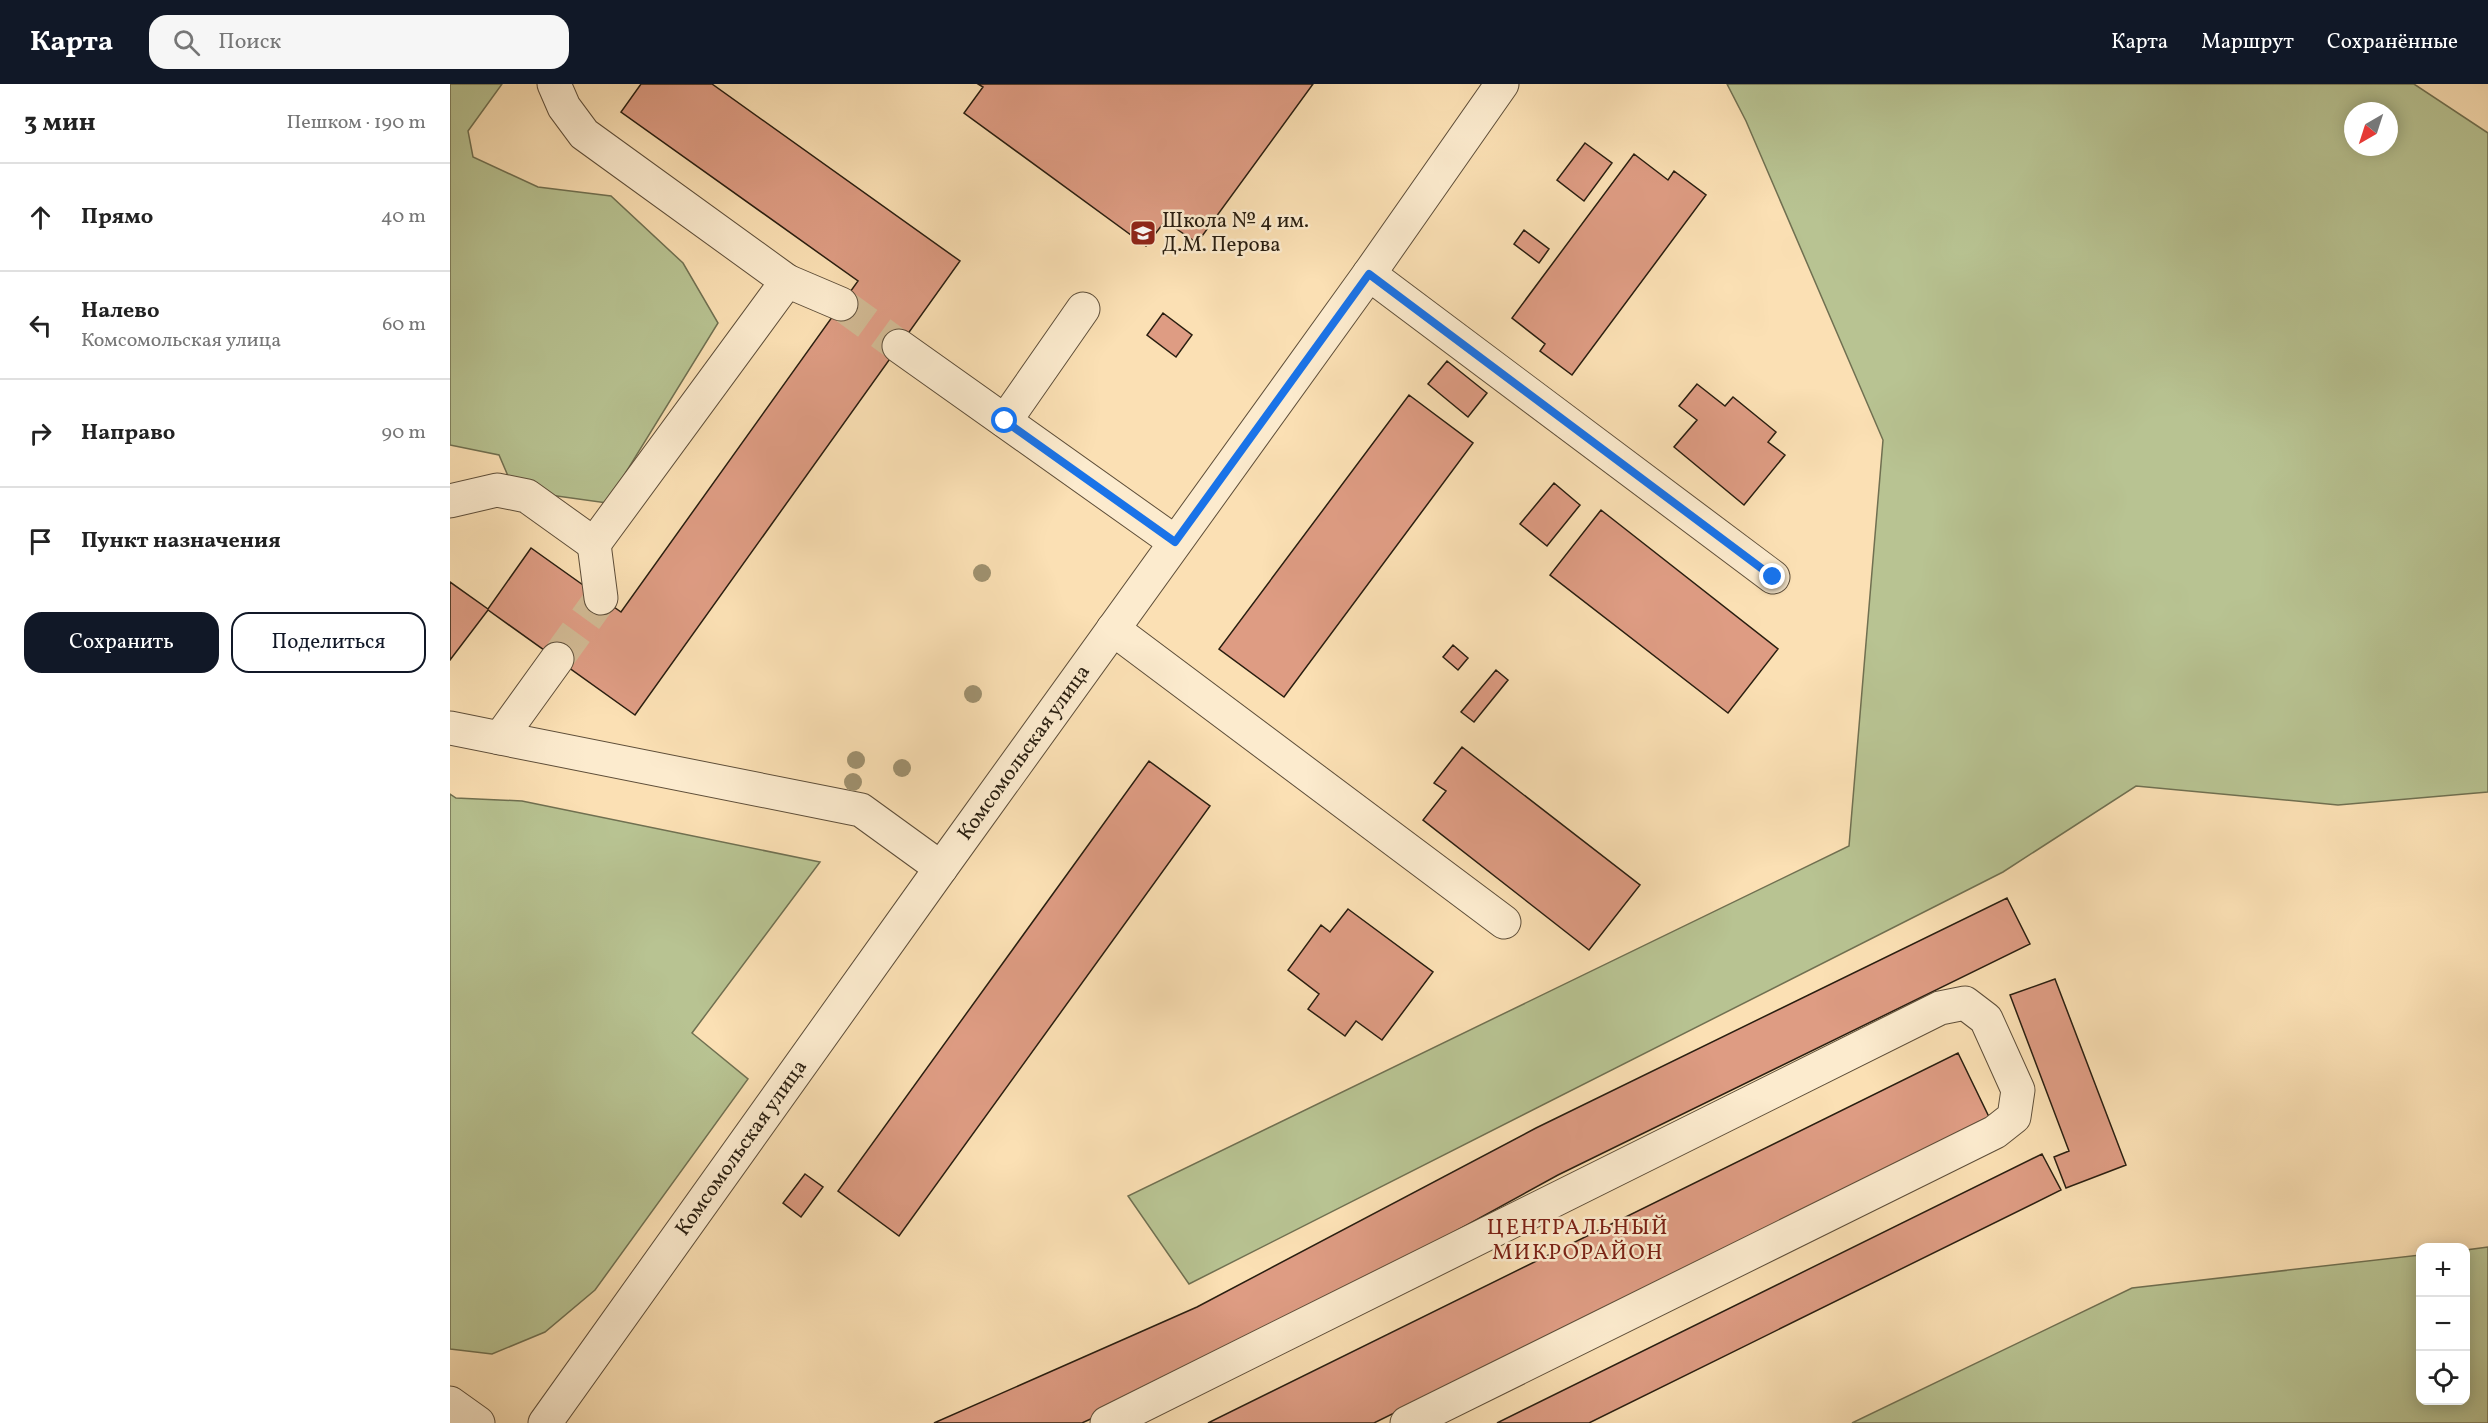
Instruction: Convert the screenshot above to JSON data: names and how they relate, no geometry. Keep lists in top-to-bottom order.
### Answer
{
  "streets": {
    "street": ["Комсомольская улица"]
  },
  "districts": ["ЦЕНТРАЛЬНЫЙ МИКРОРАЙОН"],
  "places": {
    "school or university": ["Школа № 4 им. Д.М. Перова"]
  },
  "north": "bottom left",
  "page": {
    "header": "Карта",
    "search": "Поиск",
    "nav": ["Карта", "Маршрут", "Сохранённые"],
    "heading": ["3 мин", "Пешком · 190 m"],
    "list": [
      ["Прямо", "40 m"],
      ["Налево", "Комсомольская улица", "60 m"],
      ["Направо", "90 m"],
      "Пункт назначения"
    ],
    "buttons": ["Сохранить", "Поделиться"],
    "map_buttons": ["+", "−"]
  }
}
